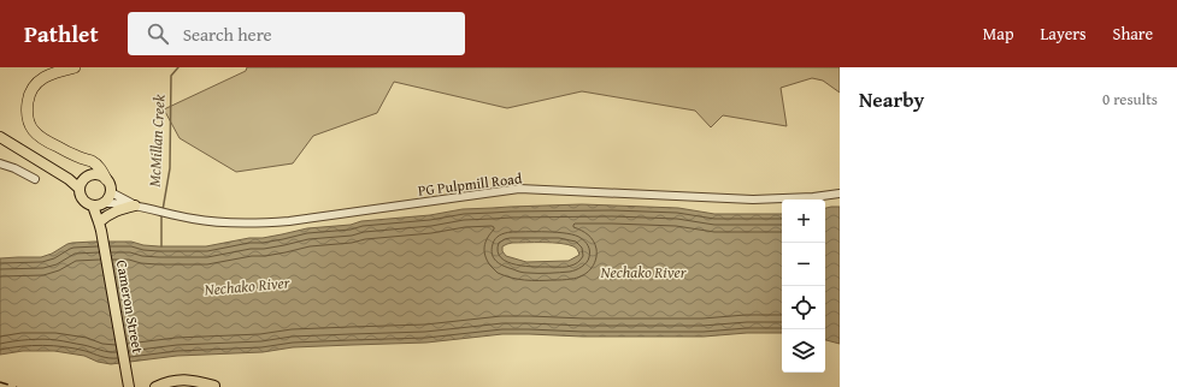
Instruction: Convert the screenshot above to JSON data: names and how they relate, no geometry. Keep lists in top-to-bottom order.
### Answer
{
  "streets": {
    "main road": ["Cameron Street"],
    "street": ["PG Pulpmill Road"]
  },
  "water": ["McMillan Creek", "Nechako River"],
  "page": {
    "header": "Pathlet",
    "search": "Search here",
    "nav": ["Map", "Layers", "Share"],
    "heading": ["Nearby", "0 results"],
    "map_buttons": ["+", "−"]
  }
}
